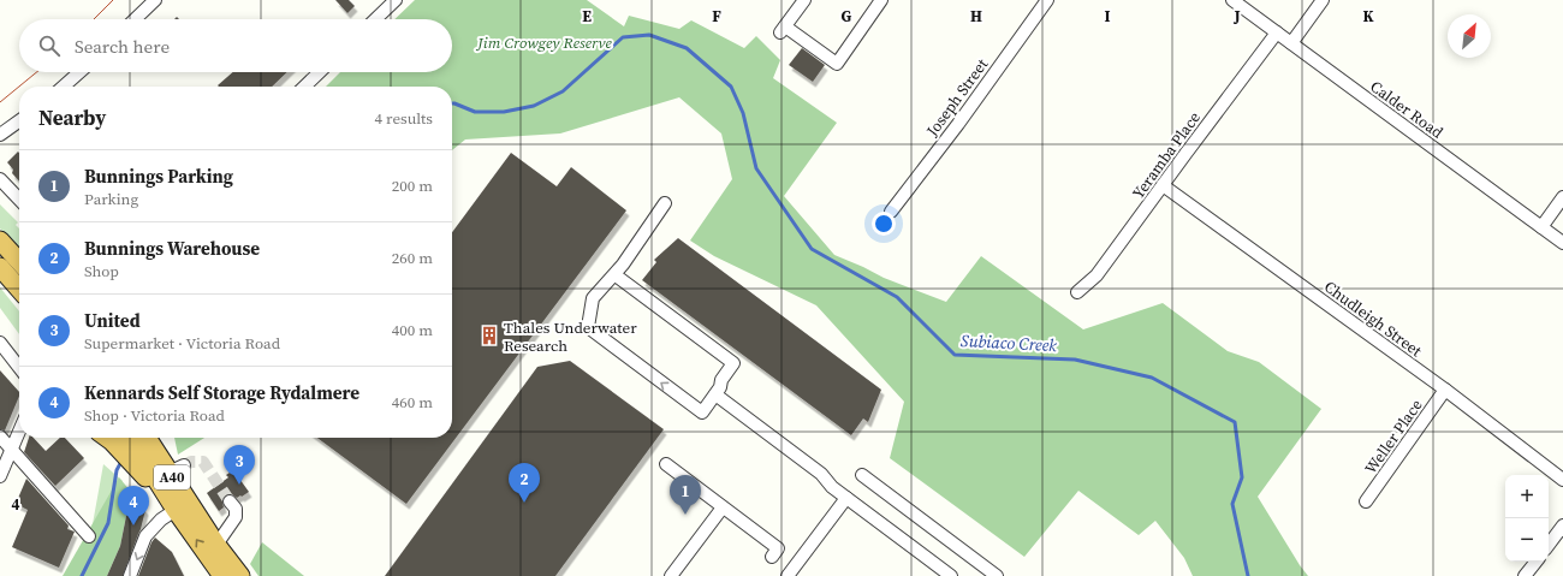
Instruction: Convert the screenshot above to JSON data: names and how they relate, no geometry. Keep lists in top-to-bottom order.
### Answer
{
  "streets": {
    "highway": ["A40"],
    "street": [
      "Joseph Street",
      "Calder Road",
      "Yeramba Place",
      "Chudleigh Street",
      "Weller Place"
    ]
  },
  "crossings": [
    ["Calder Road", "Yeramba Place"],
    ["Yeramba Place", "Chudleigh Street"],
    ["Chudleigh Street", "Weller Place"]
  ],
  "water": ["Subiaco Creek"],
  "parks": ["Jim Crowgey Reserve"],
  "places": {
    "building": ["Thales Underwater Research"]
  },
  "north": "top right",
  "page": {
    "search": "Search here",
    "heading": ["Nearby", "4 results"],
    "list": [
      {
        "mark": "1",
        "name": "Bunnings Parking",
        "note": "Parking",
        "value": "200 m"
      },
      {
        "mark": "2",
        "name": "Bunnings Warehouse",
        "note": "Shop",
        "value": "260 m"
      },
      {
        "mark": "3",
        "name": "United",
        "note": "Supermarket · Victoria Road",
        "value": "400 m"
      },
      {
        "mark": "4",
        "name": "Kennards Self Storage Rydalmere",
        "note": "Shop · Victoria Road",
        "value": "460 m"
      }
    ],
    "pins": [
      "3",
      "2",
      "1",
      "4"
    ],
    "map_buttons": ["+", "−"]
  },
  "grid": {
    "columns": [
      "E",
      "F",
      "G",
      "H",
      "I",
      "J",
      "K"
    ],
    "rows": ["4"]
  }
}
